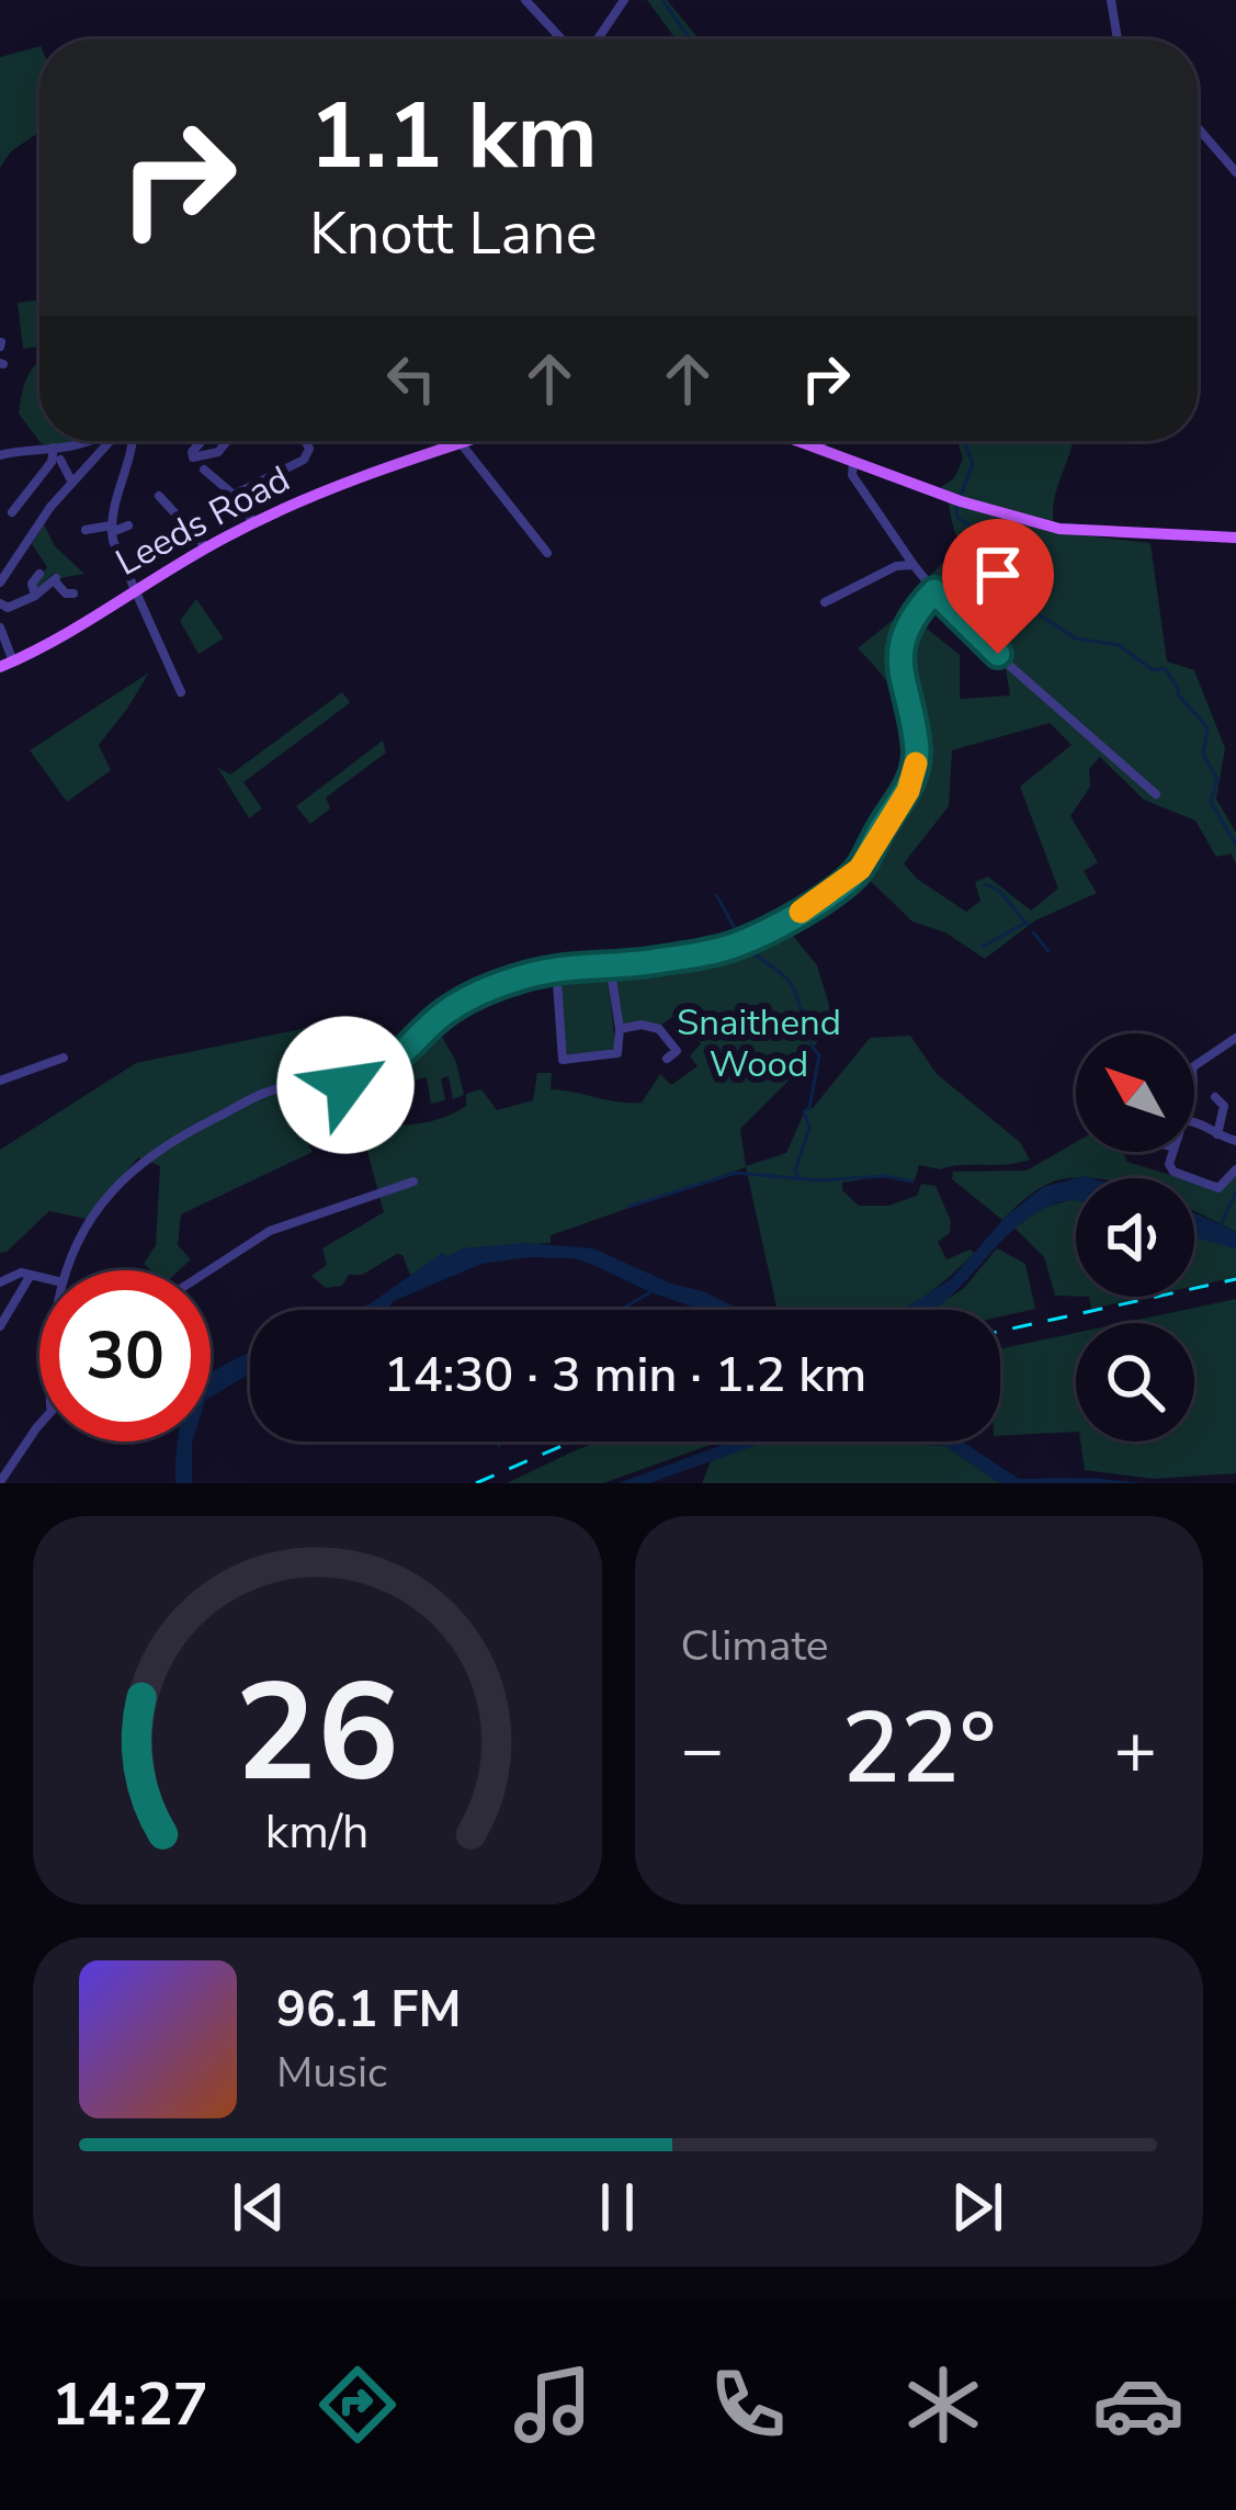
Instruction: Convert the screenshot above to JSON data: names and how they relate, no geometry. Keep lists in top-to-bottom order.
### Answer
{
  "streets": {
    "main road": ["Leeds Road"]
  },
  "parks": ["Snaithend Wood"],
  "north": "top left",
  "page": {
    "turn": ["1.1 km", "Knott Lane"],
    "limit": "30",
    "trip": "14:30 · 3 min · 1.2 km",
    "tile": "Climate",
    "heat": ["−", "22°", "+"],
    "song": ["96.1 FM", "Music"],
    "tabs": "14:27",
    "gauge": ["26", "km/h"]
  }
}
